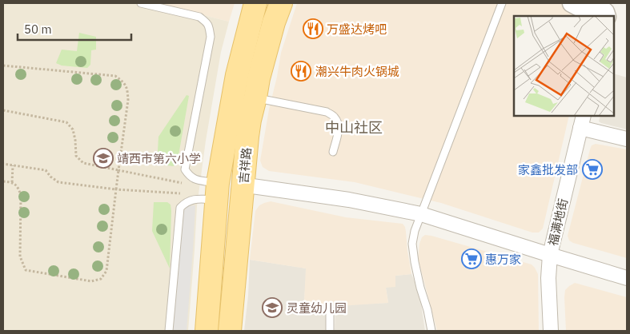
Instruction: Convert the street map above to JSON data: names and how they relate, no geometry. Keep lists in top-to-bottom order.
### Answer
{
  "streets": {
    "main road": ["吉祥路"],
    "street": ["福满地街"]
  },
  "districts": ["中山社区"],
  "places": {
    "restaurant": ["万盛达烤吧", "潮兴牛肉火锅城"],
    "school or university": ["靖西市第六小学", "灵童幼儿园"],
    "supermarket": ["家鑫批发部", "惠万家"]
  },
  "scale_bar": "50 m"
}
